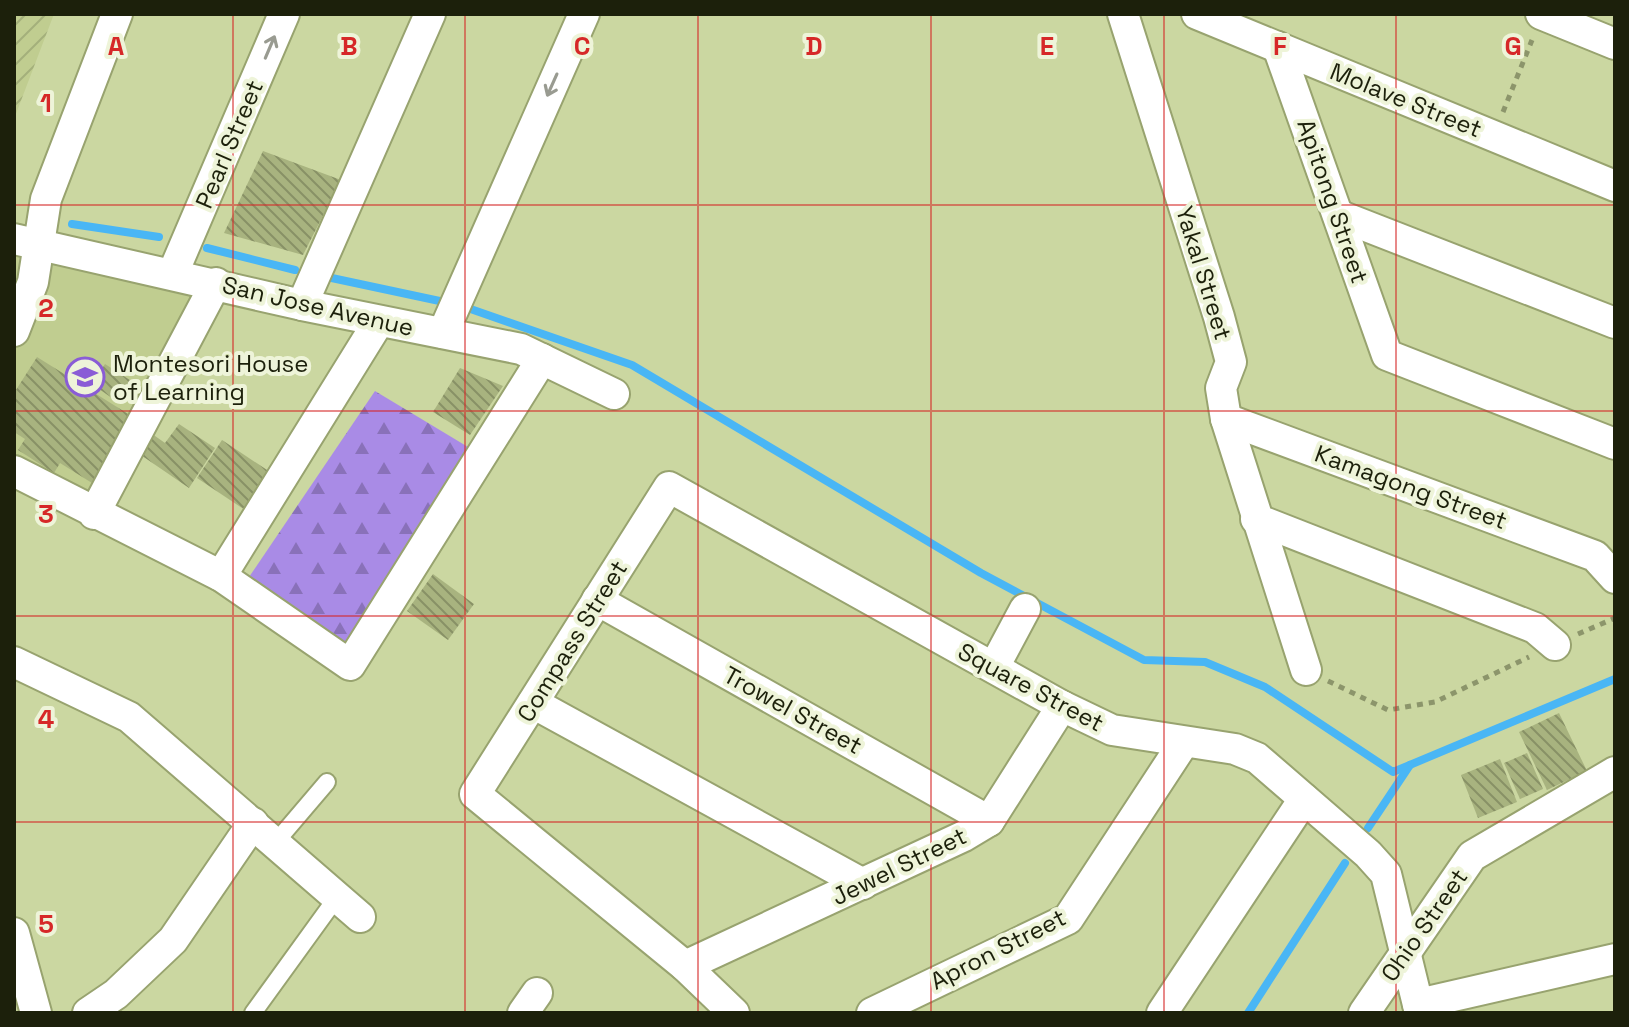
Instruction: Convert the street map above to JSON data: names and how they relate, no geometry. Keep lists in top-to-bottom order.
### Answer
{
  "streets": {
    "street": [
      "Molave Street",
      "Pearl Street",
      "Apitong Street",
      "Yakal Street",
      "San Jose Avenue",
      "Kamagong Street",
      "Compass Street",
      "Square Street",
      "Trowel Street",
      "Jewel Street",
      "Ohio Street",
      "Apron Street"
    ]
  },
  "crossings": [
    ["Molave Street", "Apitong Street"],
    ["Pearl Street", "San Jose Avenue"],
    ["Yakal Street", "Kamagong Street"],
    ["Compass Street", "Square Street"],
    ["Compass Street", "Trowel Street"],
    ["Compass Street", "Jewel Street"],
    ["Square Street", "Jewel Street"],
    ["Square Street", "Ohio Street"],
    ["Square Street", "Apron Street"],
    ["Trowel Street", "Jewel Street"]
  ],
  "places": {
    "school or university": ["Montesori House of Learning"]
  },
  "grid": {
    "columns": [
      "A",
      "B",
      "C",
      "D",
      "E",
      "F",
      "G"
    ],
    "rows": [
      "1",
      "2",
      "3",
      "4",
      "5"
    ]
  }
}
